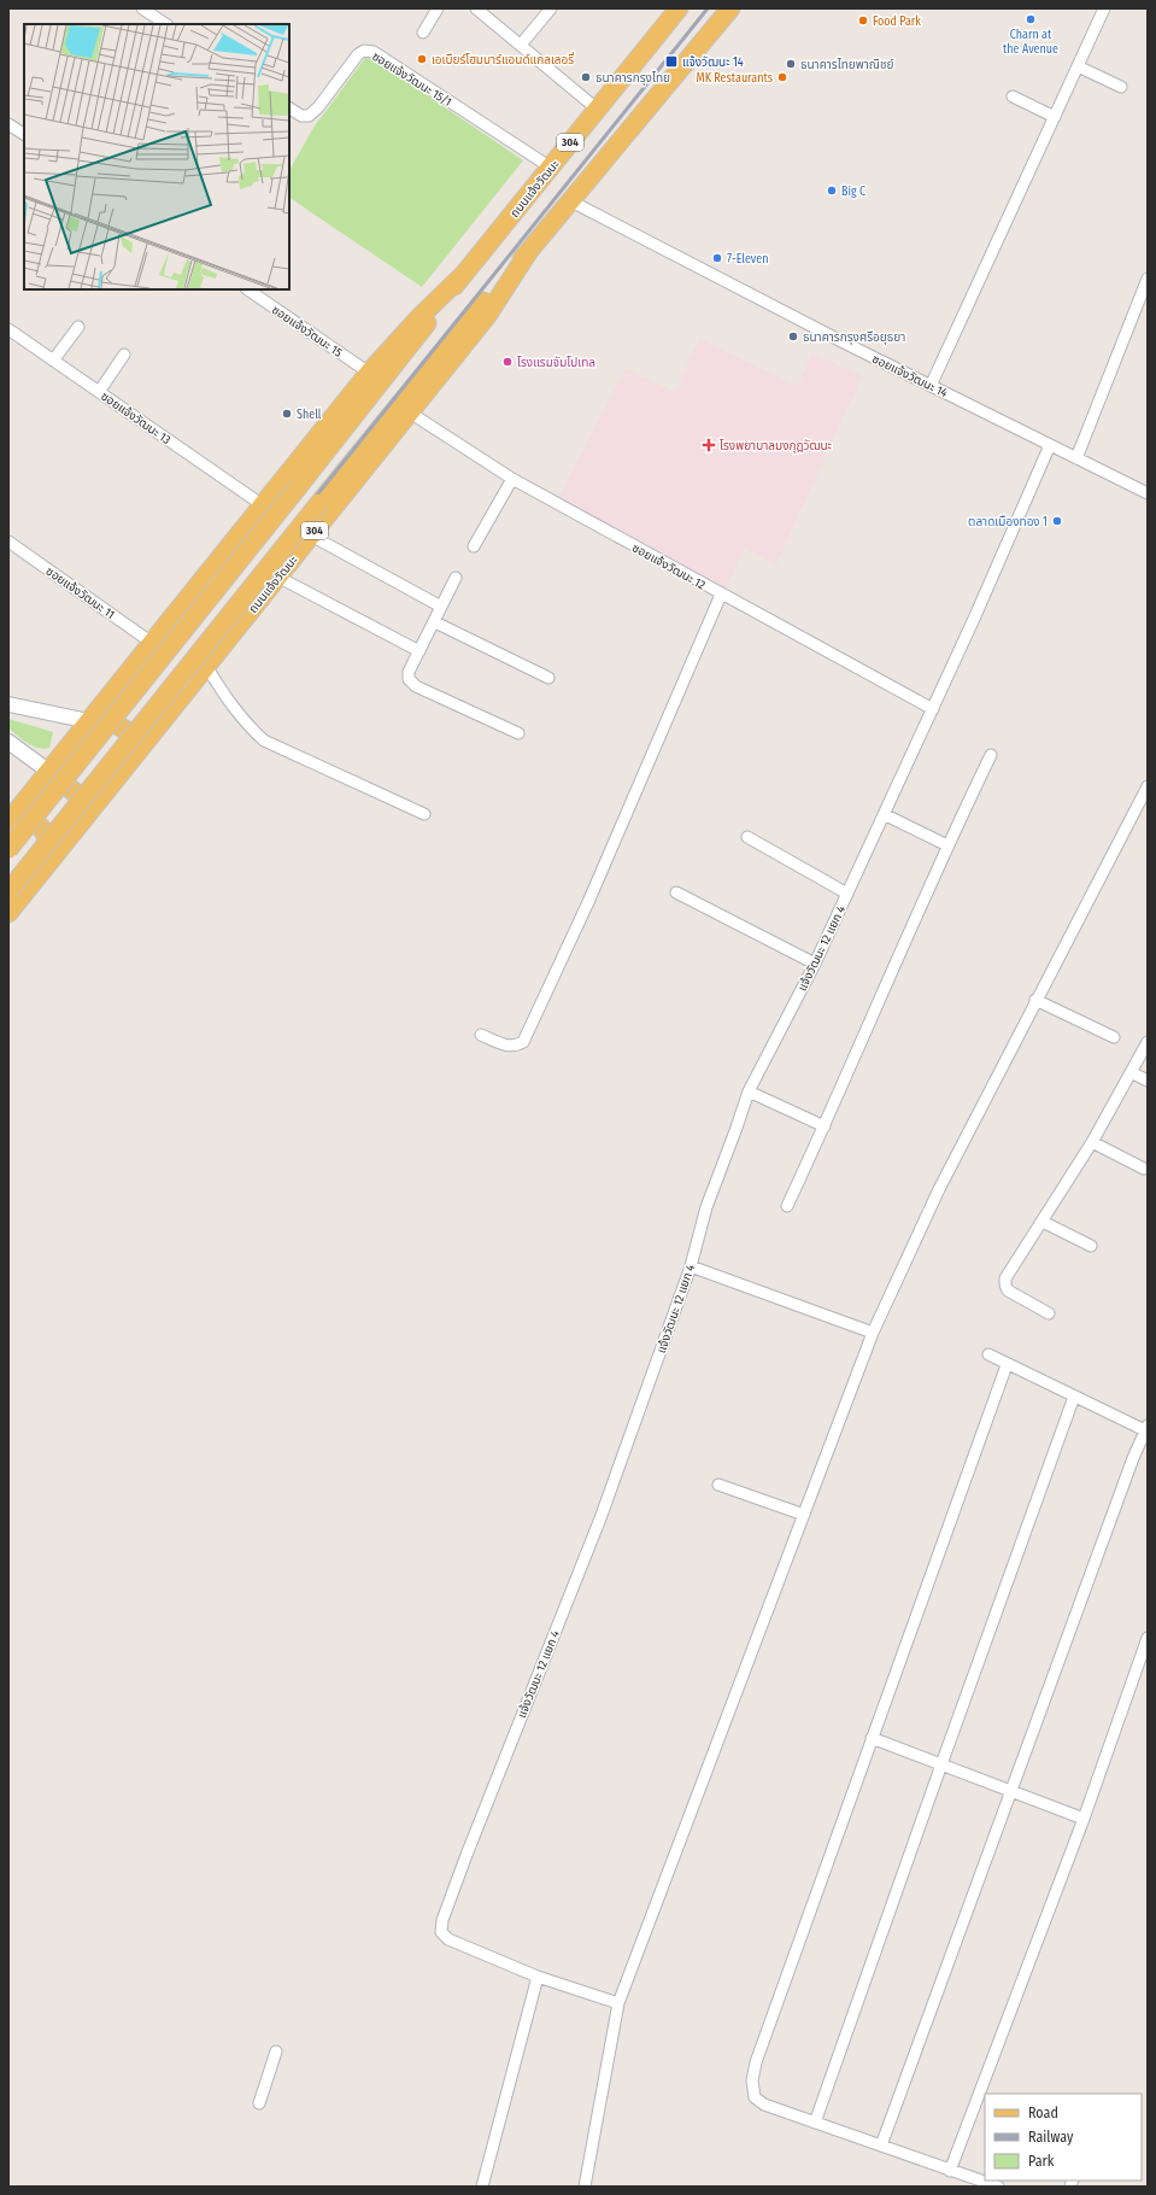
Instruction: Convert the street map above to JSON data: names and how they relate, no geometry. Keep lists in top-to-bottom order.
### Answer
{
  "streets": {
    "main road": ["304", "ถนนแจ้งวัฒนะ"],
    "street": [
      "ซอยแจ้งวัฒนะ 15/1",
      "ซอยแจ้งวัฒนะ 15",
      "ซอยแจ้งวัฒนะ 14",
      "ซอยแจ้งวัฒนะ 13",
      "ซอยแจ้งวัฒนะ 12",
      "ซอยแจ้งวัฒนะ 11",
      "แจ้งวัฒนะ 12 แยก 4"
    ]
  },
  "crossings": [
    ["ซอยแจ้งวัฒนะ 15/1", "ถนนแจ้งวัฒนะ"],
    ["ถนนแจ้งวัฒนะ", "ซอยแจ้งวัฒนะ 15"],
    ["ถนนแจ้งวัฒนะ", "ซอยแจ้งวัฒนะ 14"],
    ["ถนนแจ้งวัฒนะ", "ซอยแจ้งวัฒนะ 13"],
    ["ถนนแจ้งวัฒนะ", "ซอยแจ้งวัฒนะ 12"],
    ["ถนนแจ้งวัฒนะ", "ซอยแจ้งวัฒนะ 11"],
    ["ซอยแจ้งวัฒนะ 14", "แจ้งวัฒนะ 12 แยก 4"],
    ["ซอยแจ้งวัฒนะ 12", "แจ้งวัฒนะ 12 แยก 4"]
  ],
  "places": {
    "other": [
      "Charn at the Avenue",
      "Food Park",
      "เอเบียร์โฮมบาร์แอนด์แกลเลอรี่",
      "ธนาคารไทยพาณิชย์",
      "ธนาคารกรุงไทย",
      "MK Restaurants",
      "Big C",
      "7-Eleven",
      "ธนาคารกรุงศรีอยุธยา",
      "โรงแรมจัมโปเทล",
      "Shell",
      "ตลาดเมืองทอง 1"
    ],
    "transit": ["แจ้งวัฒนะ 14"],
    "health": ["โรงพยาบาลมงกุฎวัฒนะ"]
  },
  "legend": ["Road", "Railway", "Park"]
}
